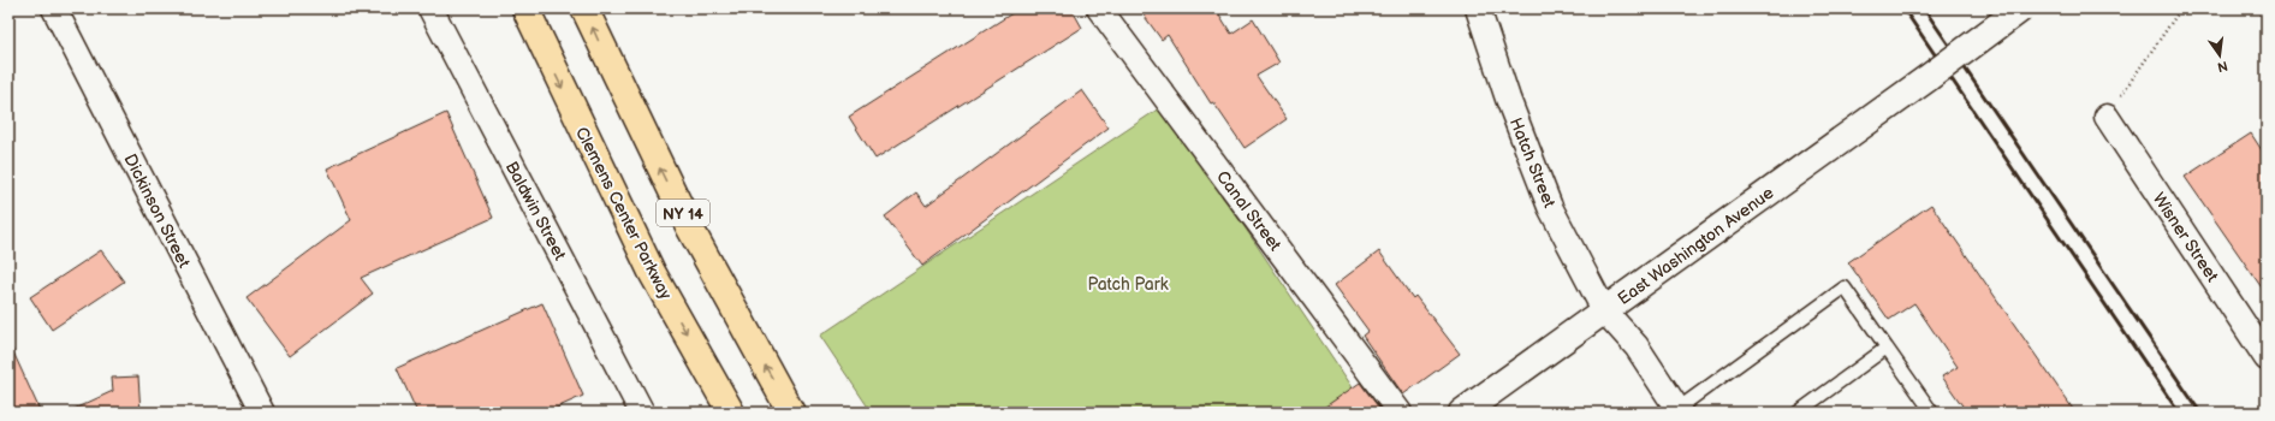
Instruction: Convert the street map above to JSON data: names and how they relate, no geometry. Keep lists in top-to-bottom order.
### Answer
{
  "streets": {
    "main road": ["Clemens Center Parkway", "NY 14"],
    "street": [
      "Hatch Street",
      "Dickinson Street",
      "Baldwin Street",
      "Canal Street",
      "Wisner Street",
      "East Washington Avenue"
    ]
  },
  "crossings": [
    ["Hatch Street", "East Washington Avenue"]
  ],
  "parks": ["Patch Park"],
  "north": "bottom"
}
